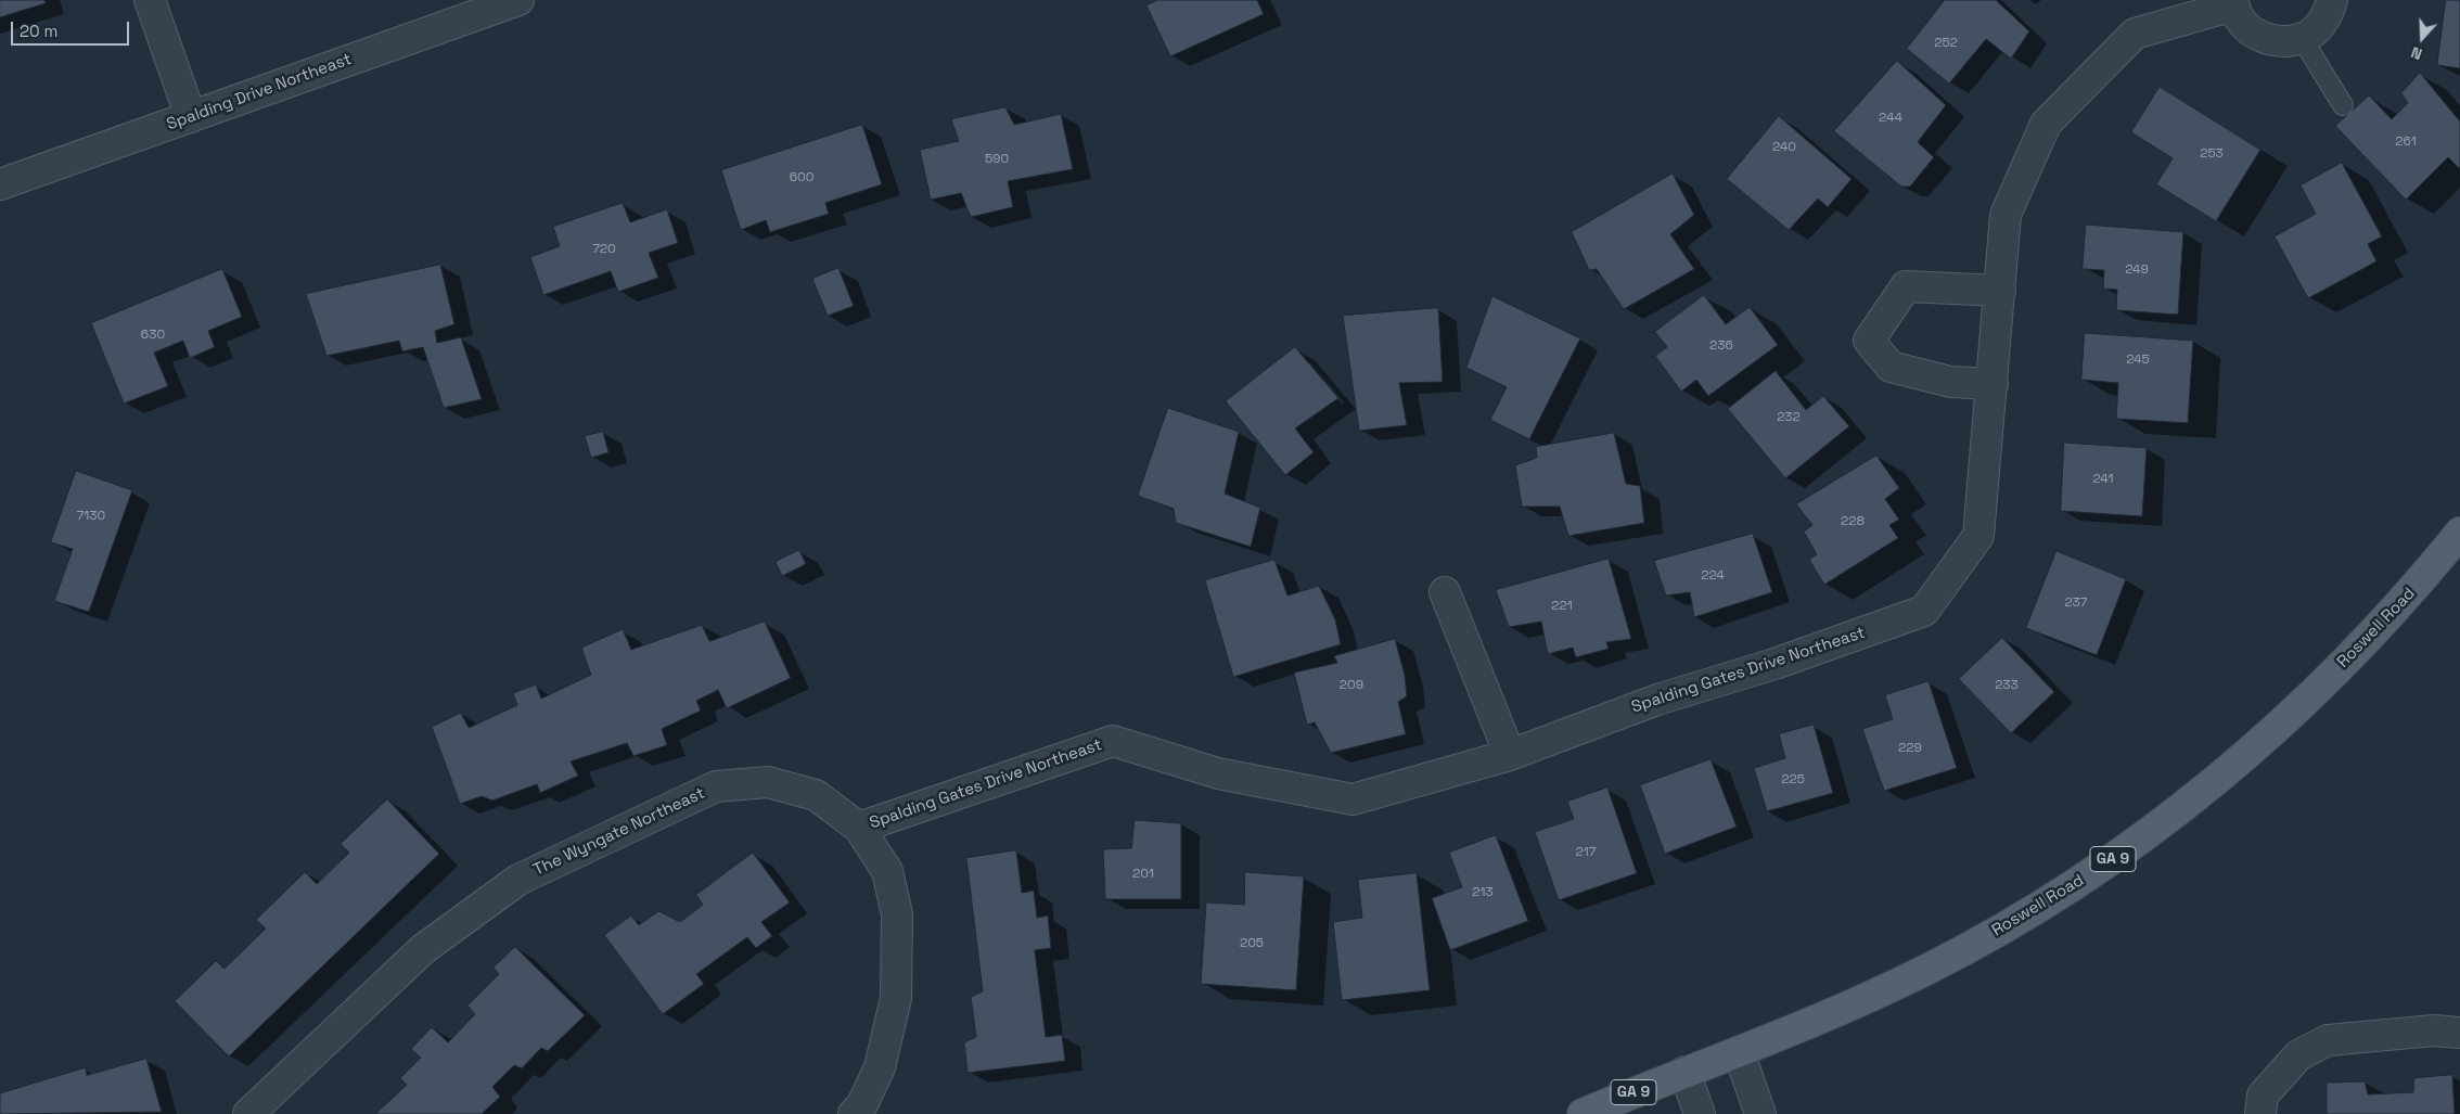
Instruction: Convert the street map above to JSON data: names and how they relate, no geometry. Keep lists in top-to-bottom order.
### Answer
{
  "streets": {
    "main road": ["Roswell Road", "GA 9"],
    "street": ["Spalding Drive Northeast", "Spalding Gates Drive Northeast", "The Wyngate Northeast"]
  },
  "crossings": [
    ["Spalding Gates Drive Northeast", "The Wyngate Northeast"]
  ],
  "house_numbers": [
    "252",
    "244",
    "261",
    "240",
    "253",
    "590",
    "600",
    "720",
    "249",
    "630",
    "236",
    "245",
    "232",
    "241",
    "7130",
    "228",
    "224",
    "237",
    "221",
    "209",
    "233",
    "229",
    "225",
    "217",
    "201",
    "213",
    "205"
  ],
  "scale_bar": "20 m",
  "north": "bottom"
}
